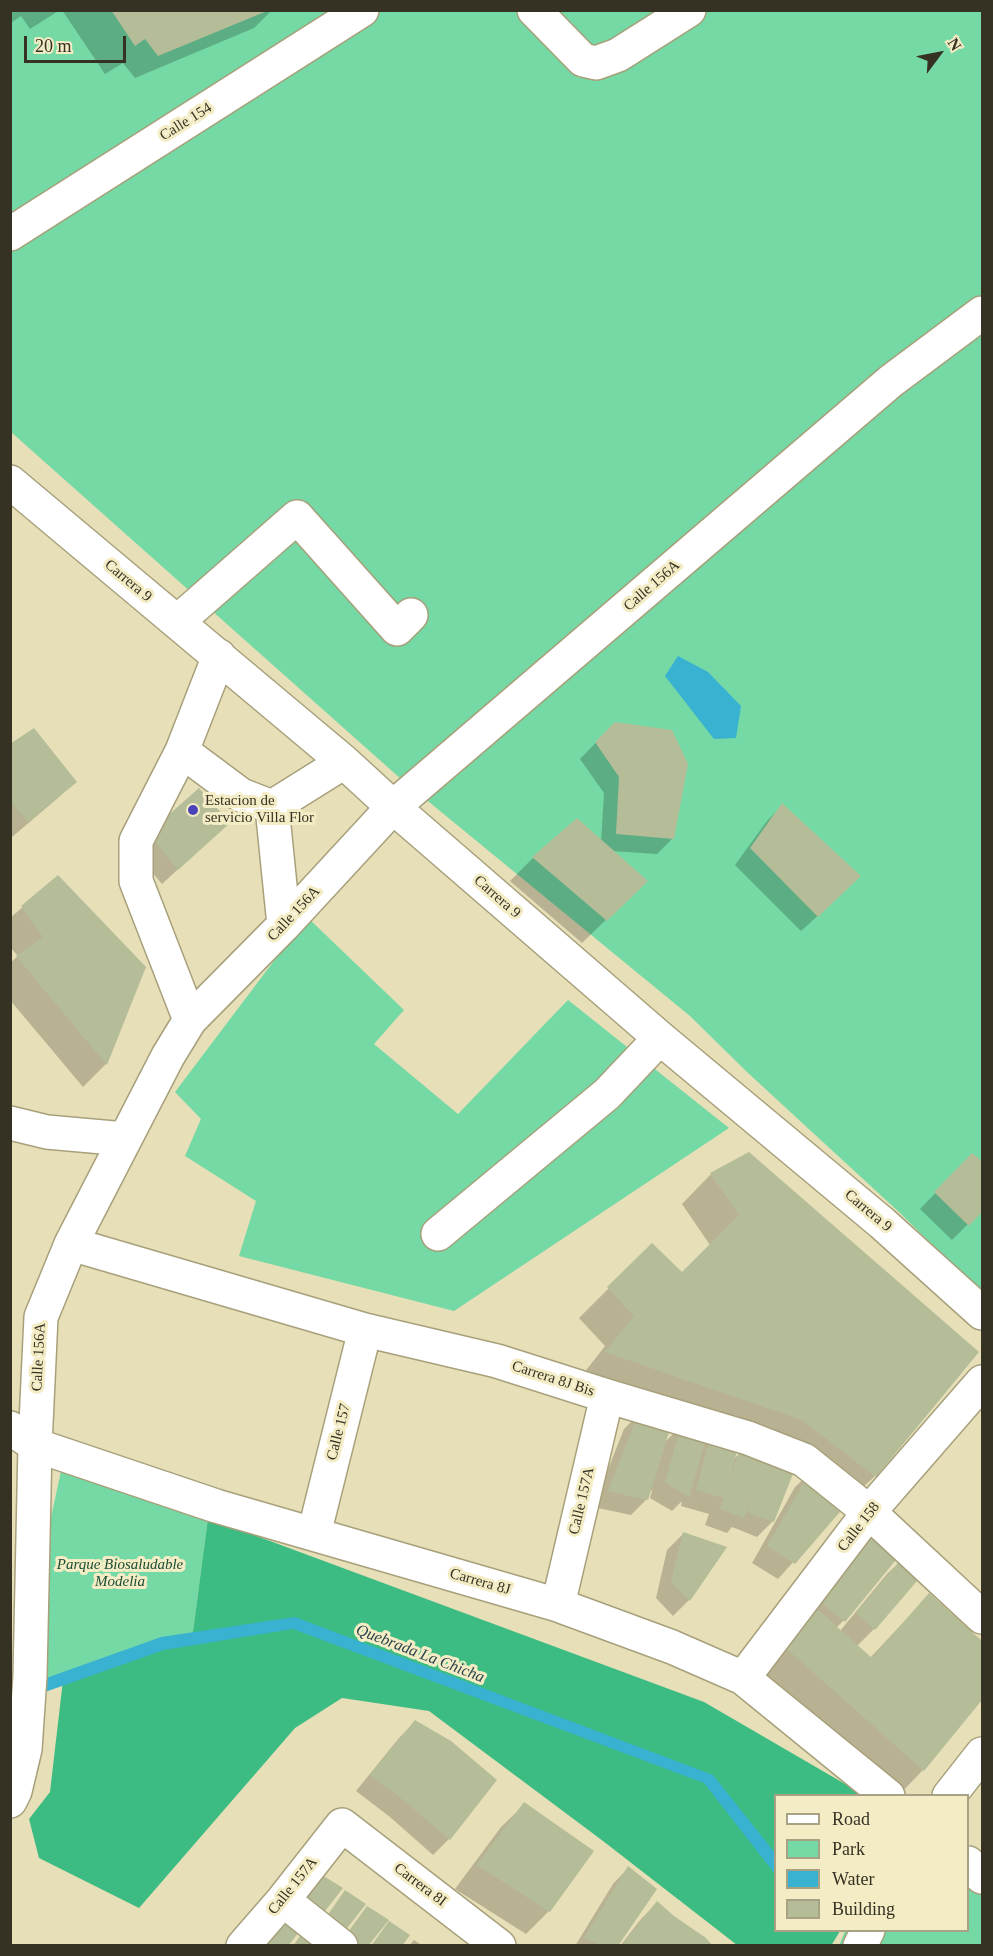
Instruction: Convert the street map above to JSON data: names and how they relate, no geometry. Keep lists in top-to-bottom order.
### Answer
{
  "streets": {
    "street": [
      "Calle 154",
      "Carrera 9",
      "Calle 156A",
      "Carrera 8J Bis",
      "Calle 157",
      "Calle 157A",
      "Calle 158",
      "Carrera 8J",
      "Carrera 8I"
    ]
  },
  "crossings": [
    ["Carrera 9", "Calle 156A"],
    ["Calle 156A", "Carrera 8J Bis"],
    ["Calle 156A", "Carrera 8J"],
    ["Carrera 8J Bis", "Calle 157"],
    ["Carrera 8J Bis", "Calle 157A"],
    ["Carrera 8J Bis", "Calle 158"],
    ["Calle 157", "Carrera 8J"],
    ["Calle 157A", "Carrera 8J"],
    ["Calle 157A", "Carrera 8I"],
    ["Calle 158", "Carrera 8J"]
  ],
  "water": ["Quebrada La Chicha"],
  "parks": ["Parque Biosaludable Modelia"],
  "places": ["Estacion de servicio Villa Flor"],
  "legend": [
    "Road",
    "Park",
    "Water",
    "Building"
  ],
  "scale_bar": "20 m",
  "north": "top right"
}
